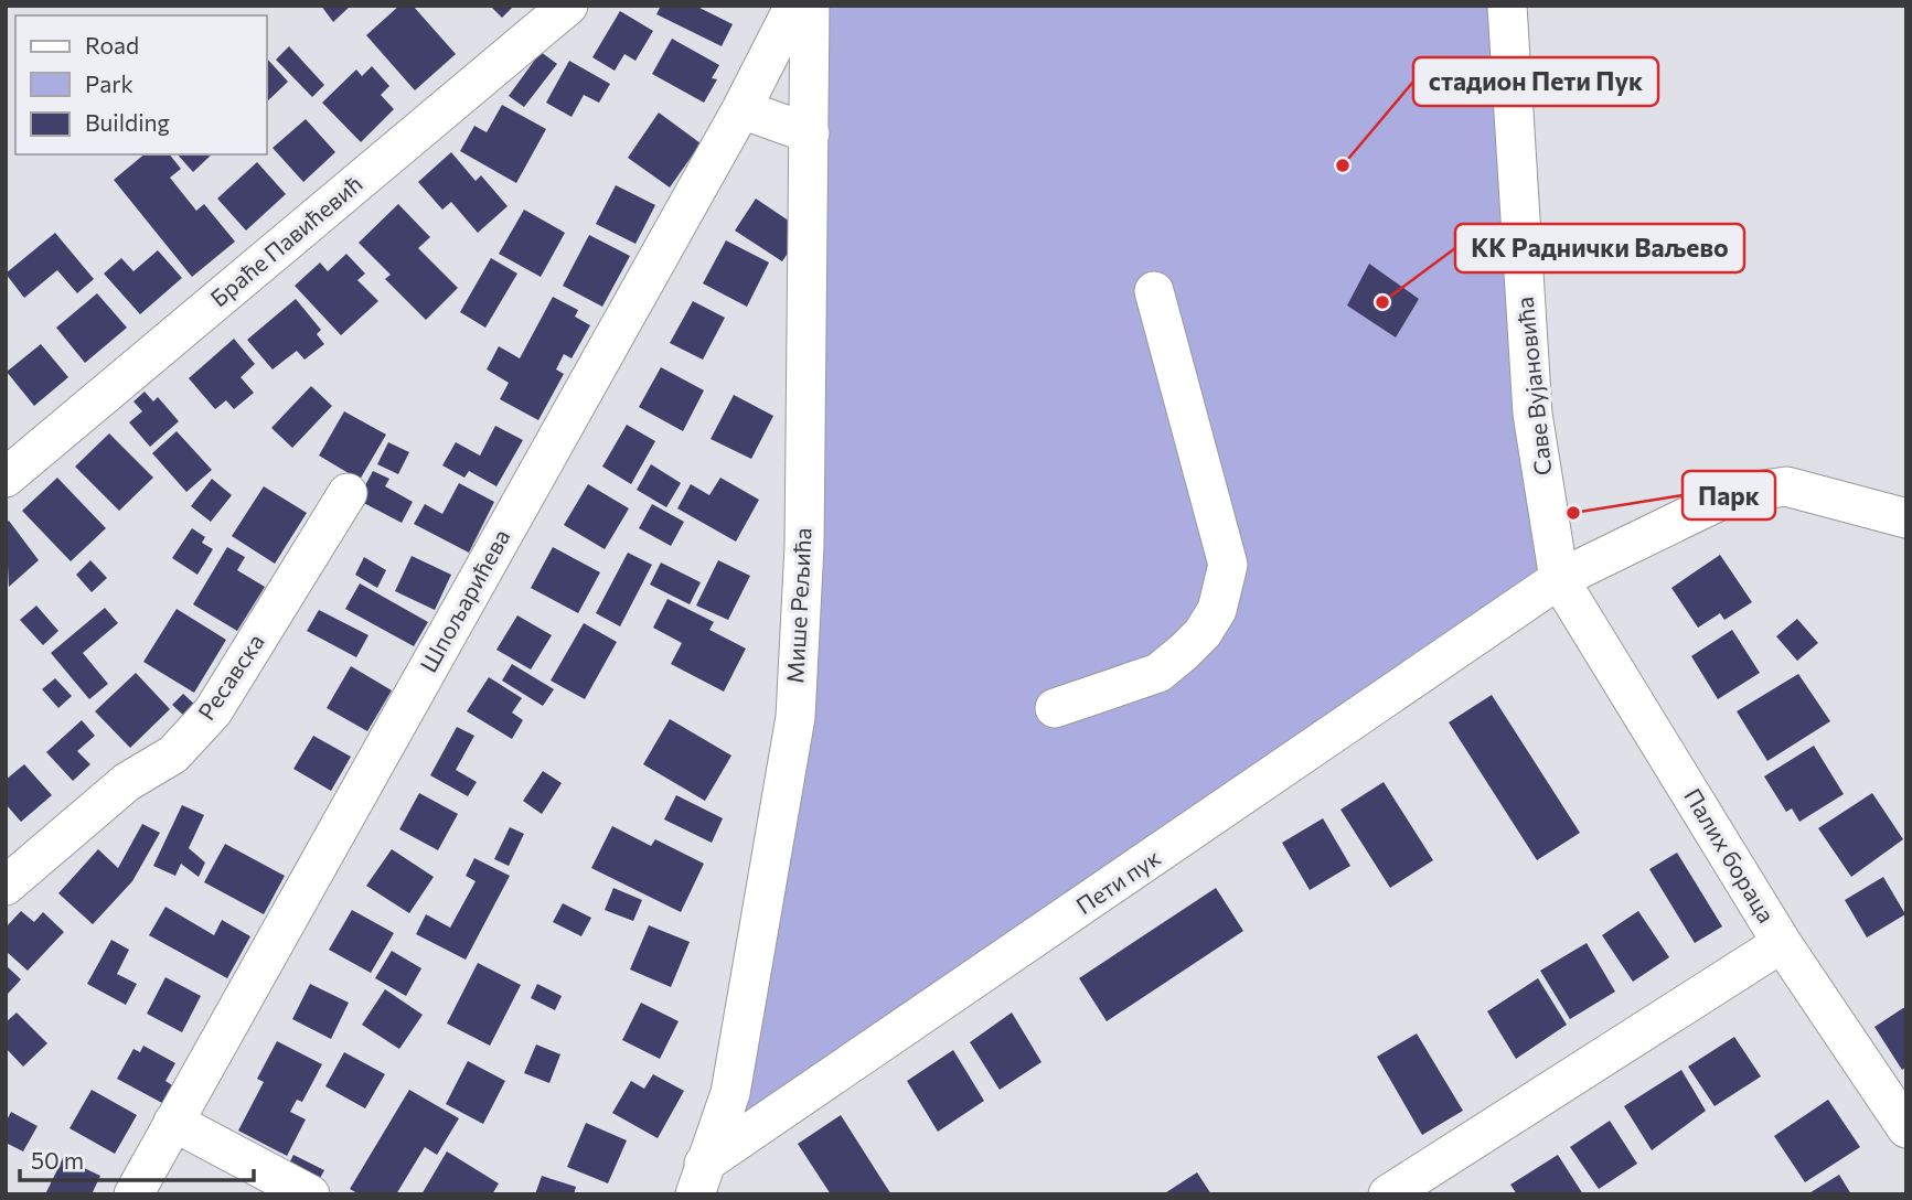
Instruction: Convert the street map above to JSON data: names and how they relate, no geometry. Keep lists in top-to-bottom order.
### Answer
{
  "streets": {
    "street": [
      "Браће Павићевић",
      "Саве Вујановића",
      "Шпољарићева",
      "Мише Рељића",
      "Ресавска",
      "Палих бораца",
      "Пети пук"
    ]
  },
  "crossings": [
    ["Саве Вујановића", "Палих бораца"],
    ["Саве Вујановића", "Пети пук"],
    ["Мише Рељића", "Пети пук"],
    ["Палих бораца", "Пети пук"]
  ],
  "places": ["стадион Пети Пук", "КК Раднички Ваљево", "Парк"],
  "legend": ["Road", "Park", "Building"],
  "scale_bar": "50 m"
}
